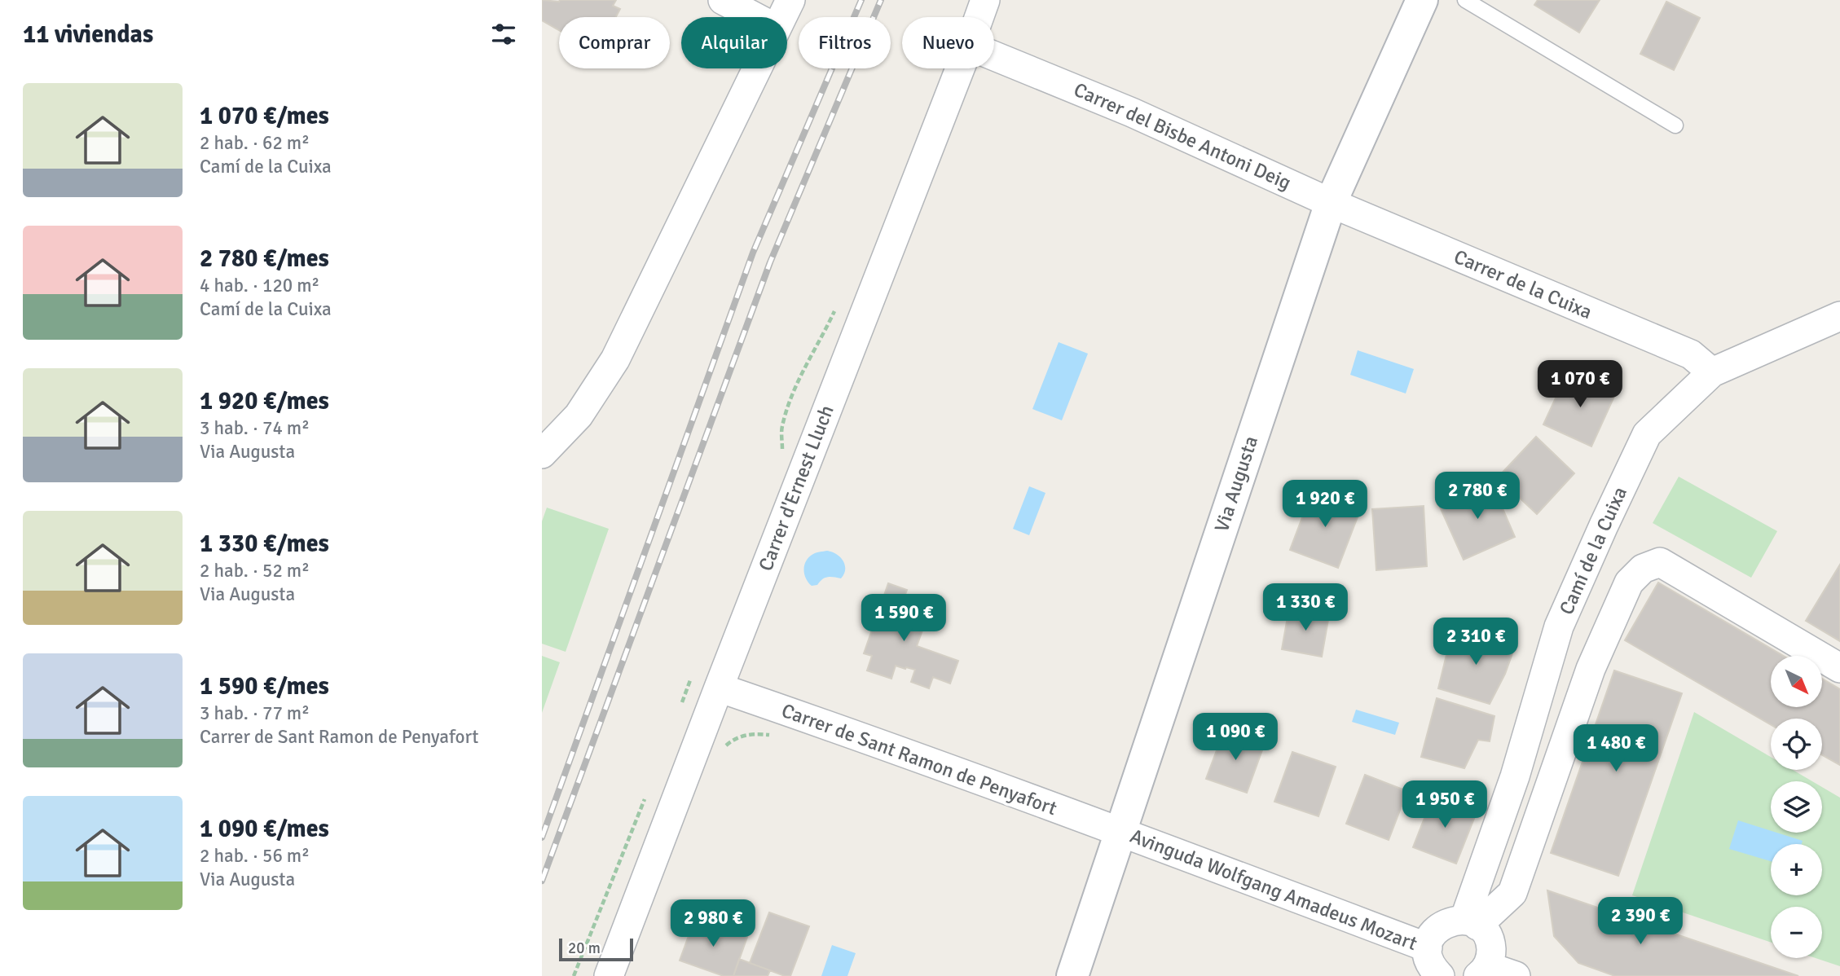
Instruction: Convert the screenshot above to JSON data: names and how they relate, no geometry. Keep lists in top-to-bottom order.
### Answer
{
  "streets": {
    "main road": ["Via Augusta"],
    "street": [
      "Carrer del Bisbe Antoni Deig",
      "Carrer de la Cuixa",
      "Carrer d'Ernest Lluch",
      "Camí de la Cuixa",
      "Carrer de Sant Ramon de Penyafort",
      "Avinguda Wolfgang Amadeus Mozart"
    ]
  },
  "crossings": [
    ["Carrer del Bisbe Antoni Deig", "Carrer de la Cuixa"],
    ["Carrer del Bisbe Antoni Deig", "Via Augusta"],
    ["Carrer de la Cuixa", "Via Augusta"],
    ["Carrer de la Cuixa", "Camí de la Cuixa"],
    ["Via Augusta", "Carrer de Sant Ramon de Penyafort"],
    ["Via Augusta", "Avinguda Wolfgang Amadeus Mozart"],
    ["Carrer d'Ernest Lluch", "Carrer de Sant Ramon de Penyafort"],
    ["Carrer de Sant Ramon de Penyafort", "Avinguda Wolfgang Amadeus Mozart"]
  ],
  "scale_bar": "20 m",
  "north": "bottom right",
  "page": {
    "heading": "11 viviendas",
    "chip": [
      "Comprar",
      "Alquilar",
      "Filtros",
      "Nuevo"
    ],
    "list": [
      {
        "name": "1 070 €/mes",
        "note": "2 hab. · 62 m² · Camí de la Cuixa"
      },
      {
        "name": "2 780 €/mes",
        "note": "4 hab. · 120 m² · Camí de la Cuixa"
      },
      {
        "name": "1 920 €/mes",
        "note": "3 hab. · 74 m² · Via Augusta"
      },
      {
        "name": "1 330 €/mes",
        "note": "2 hab. · 52 m² · Via Augusta"
      },
      {
        "name": "1 590 €/mes",
        "note": "3 hab. · 77 m² · Carrer de Sant Ramon de Penyafort"
      },
      {
        "name": "1 090 €/mes",
        "note": "2 hab. · 56 m² · Via Augusta"
      }
    ],
    "price": [
      "1 070 €",
      "2 780 €",
      "1 920 €",
      "1 330 €",
      "1 590 €",
      "2 310 €",
      "1 090 €",
      "1 480 €",
      "1 950 €",
      "2 390 €",
      "2 980 €"
    ],
    "map_buttons": ["+", "−"],
    "scale": "20 m"
  }
}
